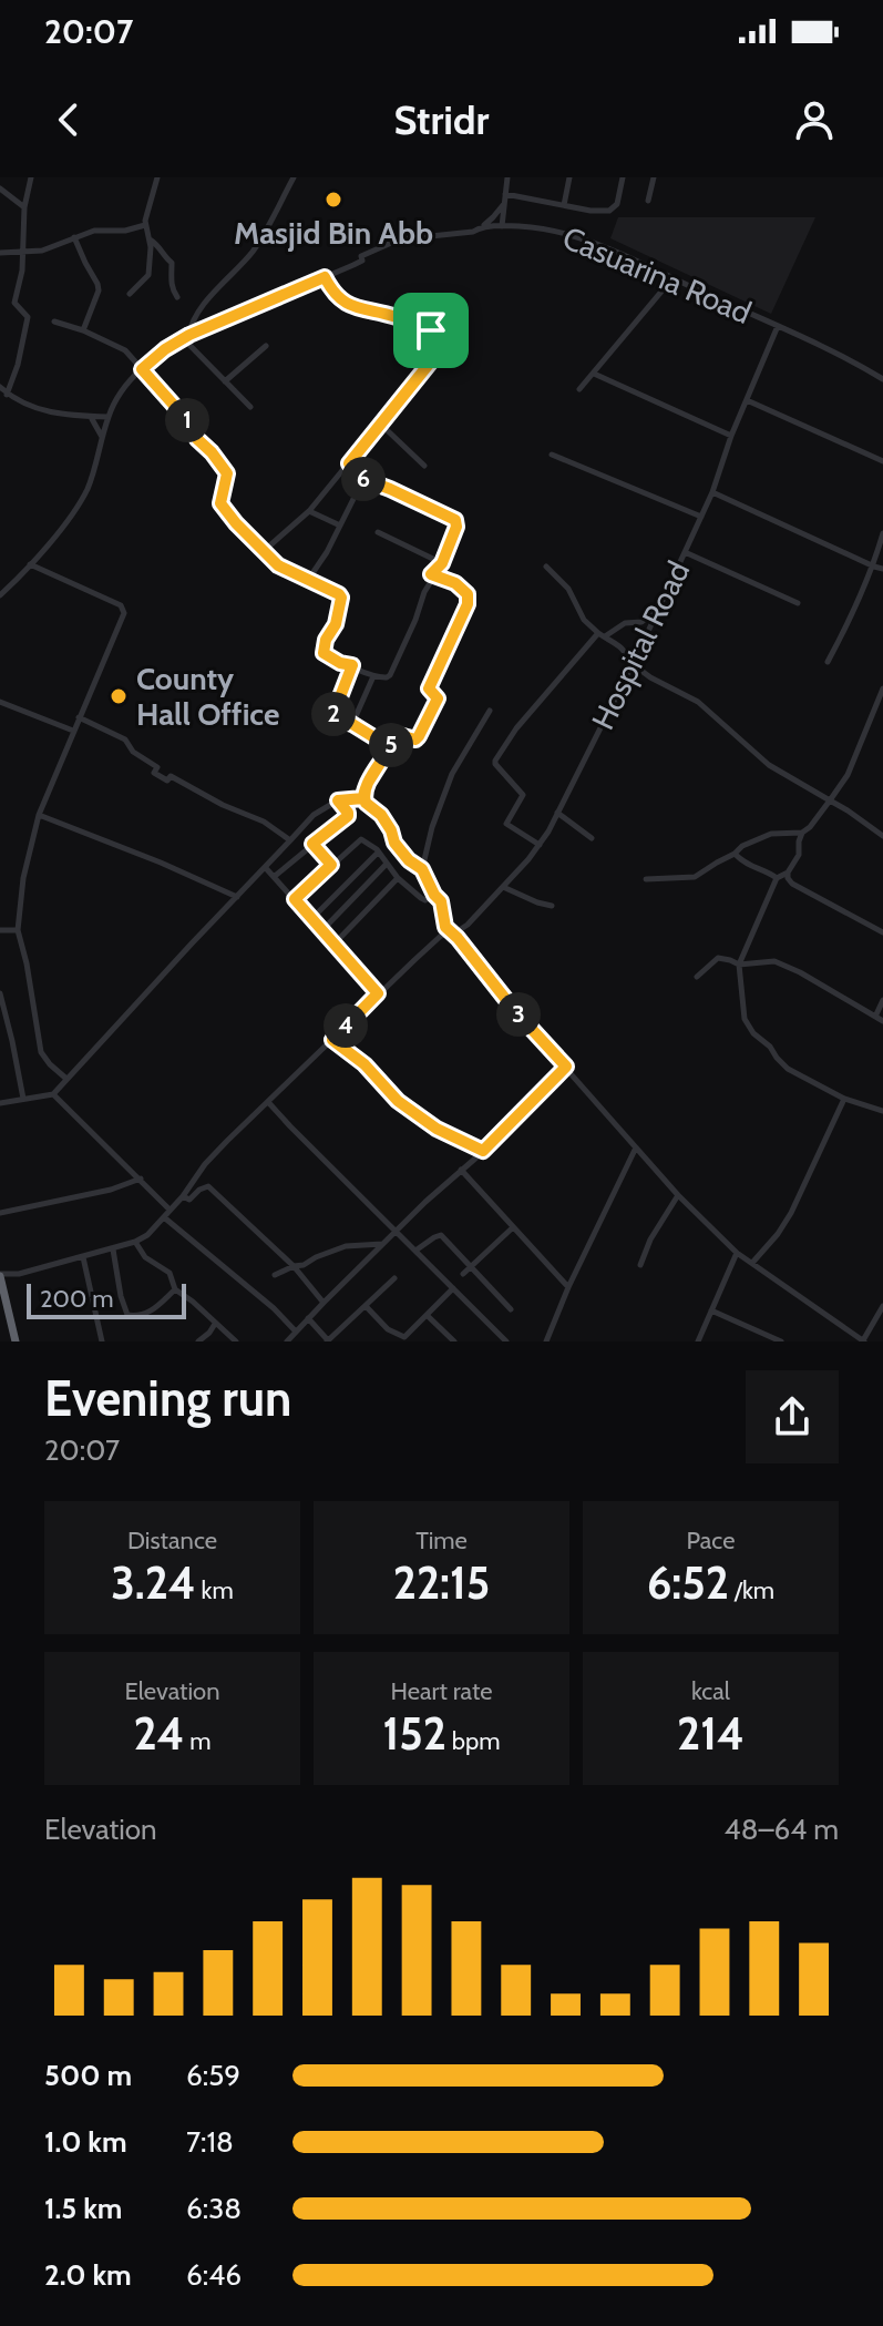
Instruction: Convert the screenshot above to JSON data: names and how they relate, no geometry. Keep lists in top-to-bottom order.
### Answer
{
  "streets": {
    "street": ["Casuarina Road", "Hospital Road"]
  },
  "crossings": [
    ["Casuarina Road", "Hospital Road"]
  ],
  "places": ["Masjid Bin Abb", "County Hall Office"],
  "scale_bar": "200 m",
  "page": {
    "status": "20:07",
    "header": "Stridr",
    "pins": [
      "1",
      "6",
      "2",
      "5",
      "3",
      "4"
    ],
    "scale": "200 m",
    "heading": ["Evening run", "20:07"],
    "stats": [
      ["Distance", "3.24 km"],
      ["Time", "22:15"],
      ["Pace", "6:52 /km"],
      ["Elevation", "24 m"],
      ["Heart rate", "152 bpm"],
      ["kcal", "214"]
    ],
    "chart": ["Elevation", "48–64 m"],
    "list": [
      {
        "name": "500 m",
        "note": "6:59"
      },
      {
        "name": "1.0 km",
        "note": "7:18"
      },
      {
        "name": "1.5 km",
        "note": "6:38"
      },
      {
        "name": "2.0 km",
        "note": "6:46"
      }
    ]
  }
}
